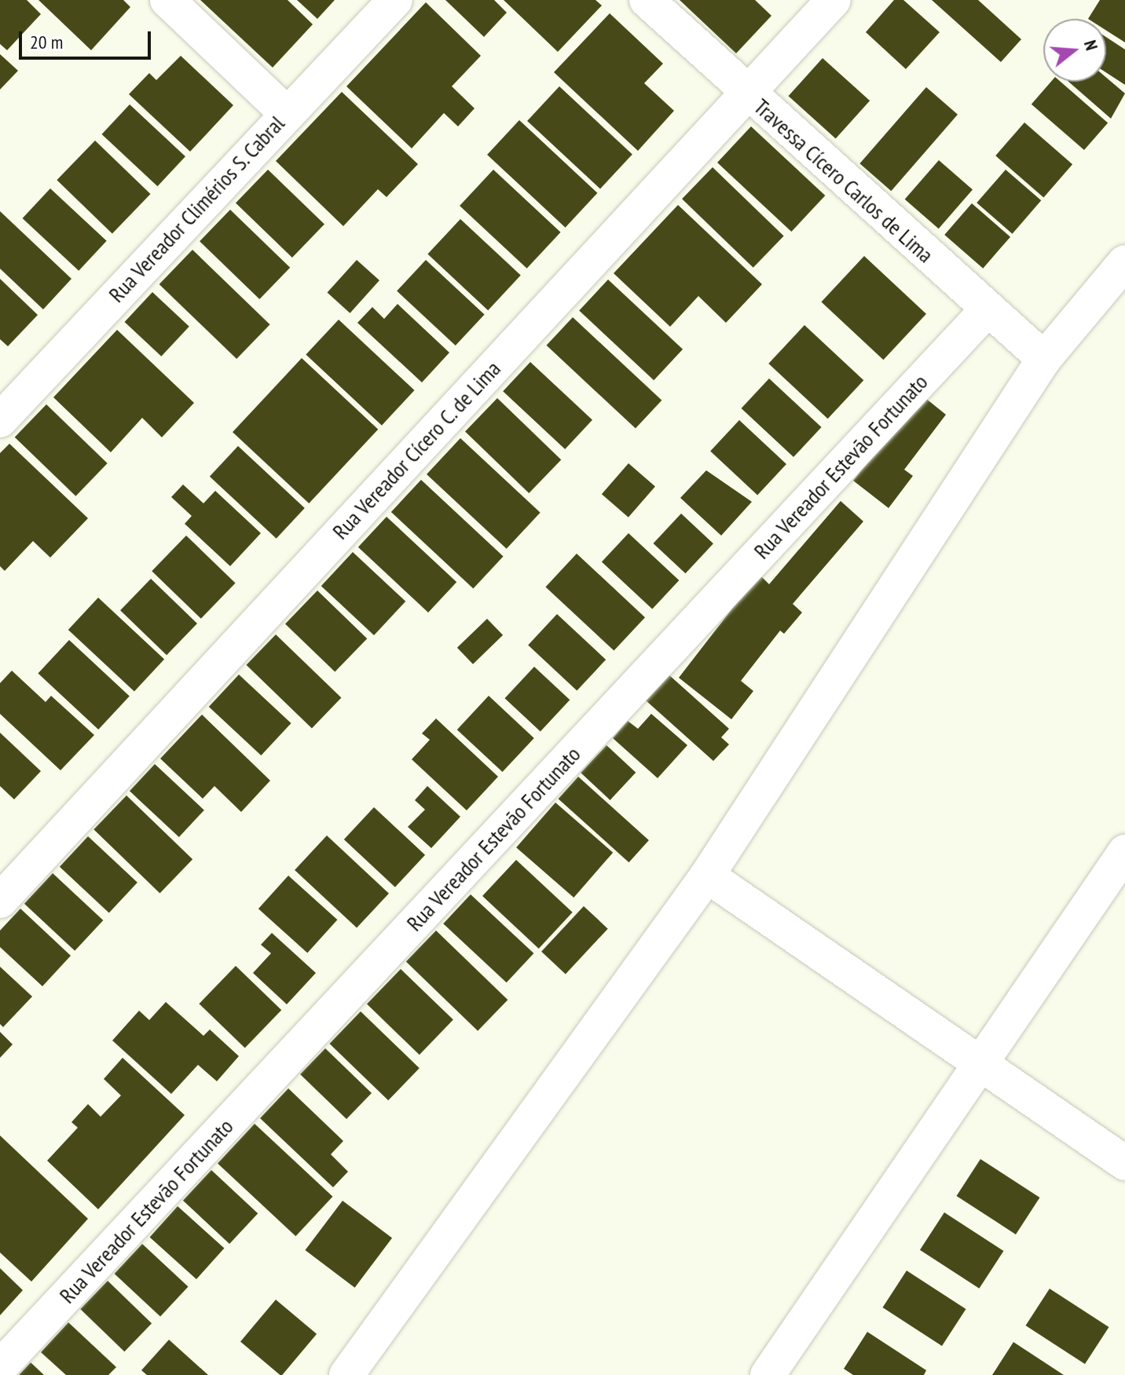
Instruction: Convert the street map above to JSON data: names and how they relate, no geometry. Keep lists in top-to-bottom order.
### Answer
{
  "streets": {
    "street": [
      "Travessa Cícero Carlos de Lima",
      "Rua Vereador Climérios S. Cabral",
      "Rua Vereador Cícero C. de Lima",
      "Rua Vereador Estevão Fortunato"
    ]
  },
  "crossings": [
    ["Travessa Cícero Carlos de Lima", "Rua Vereador Cícero C. de Lima"],
    ["Travessa Cícero Carlos de Lima", "Rua Vereador Estevão Fortunato"]
  ],
  "scale_bar": "20 m",
  "north": "right"
}
